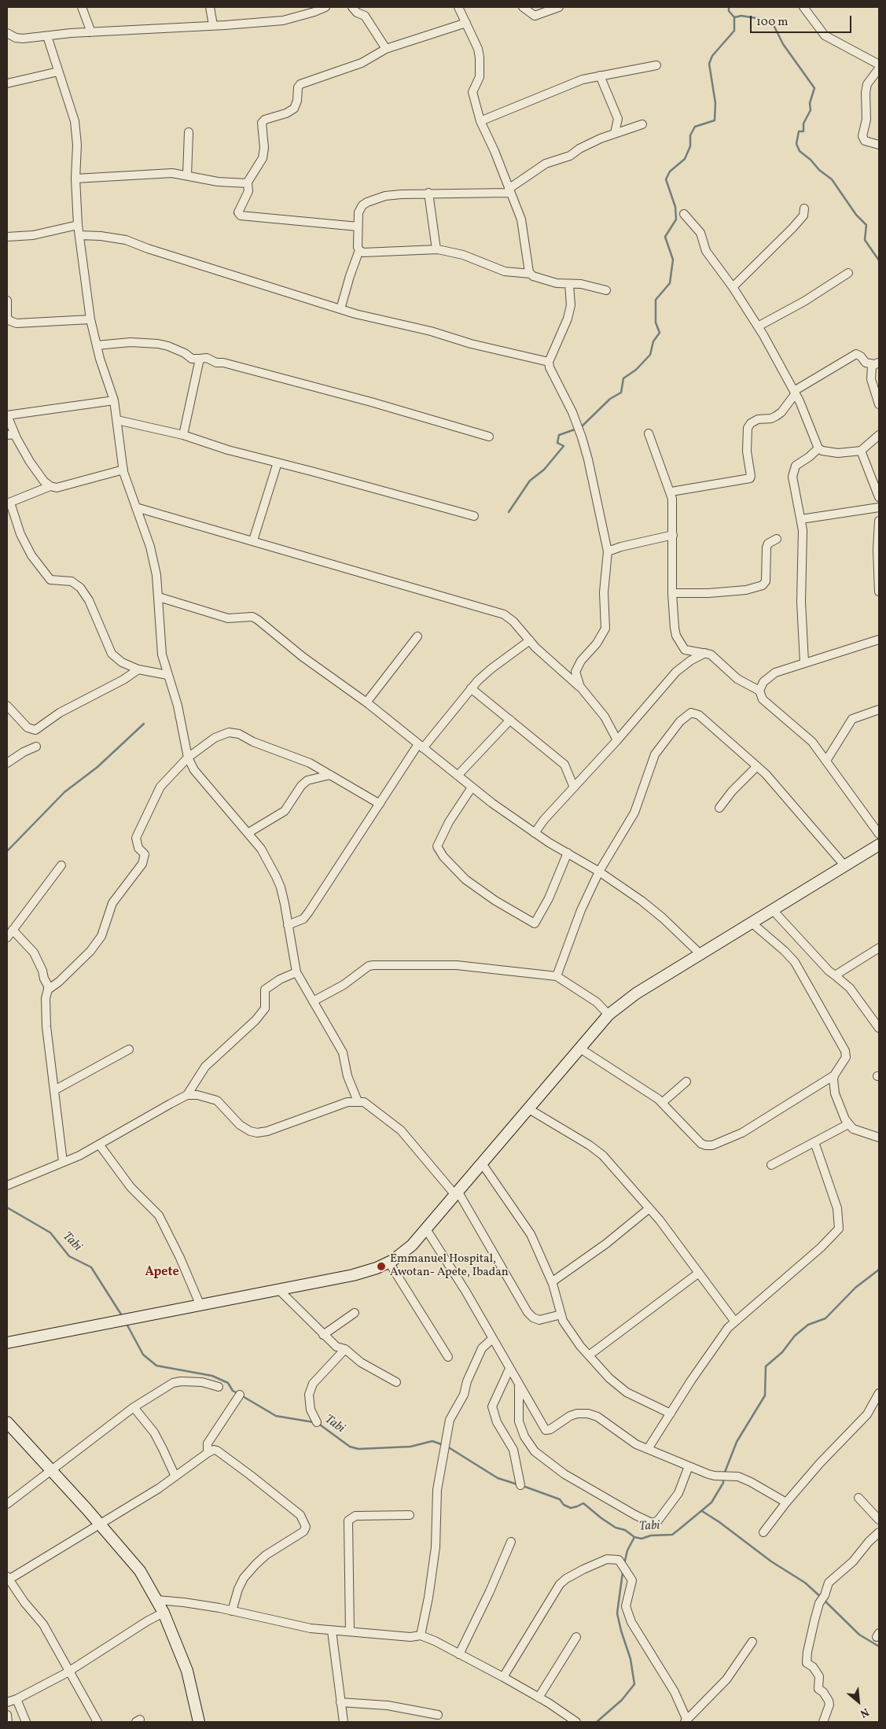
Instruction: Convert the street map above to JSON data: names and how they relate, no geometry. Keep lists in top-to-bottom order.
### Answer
{
  "districts": ["Apete"],
  "water": ["Tabi"],
  "places": ["Emmanuel Hospital, Awotan- Apete, Ibadan"],
  "scale_bar": "100 m",
  "north": "bottom right"
}
